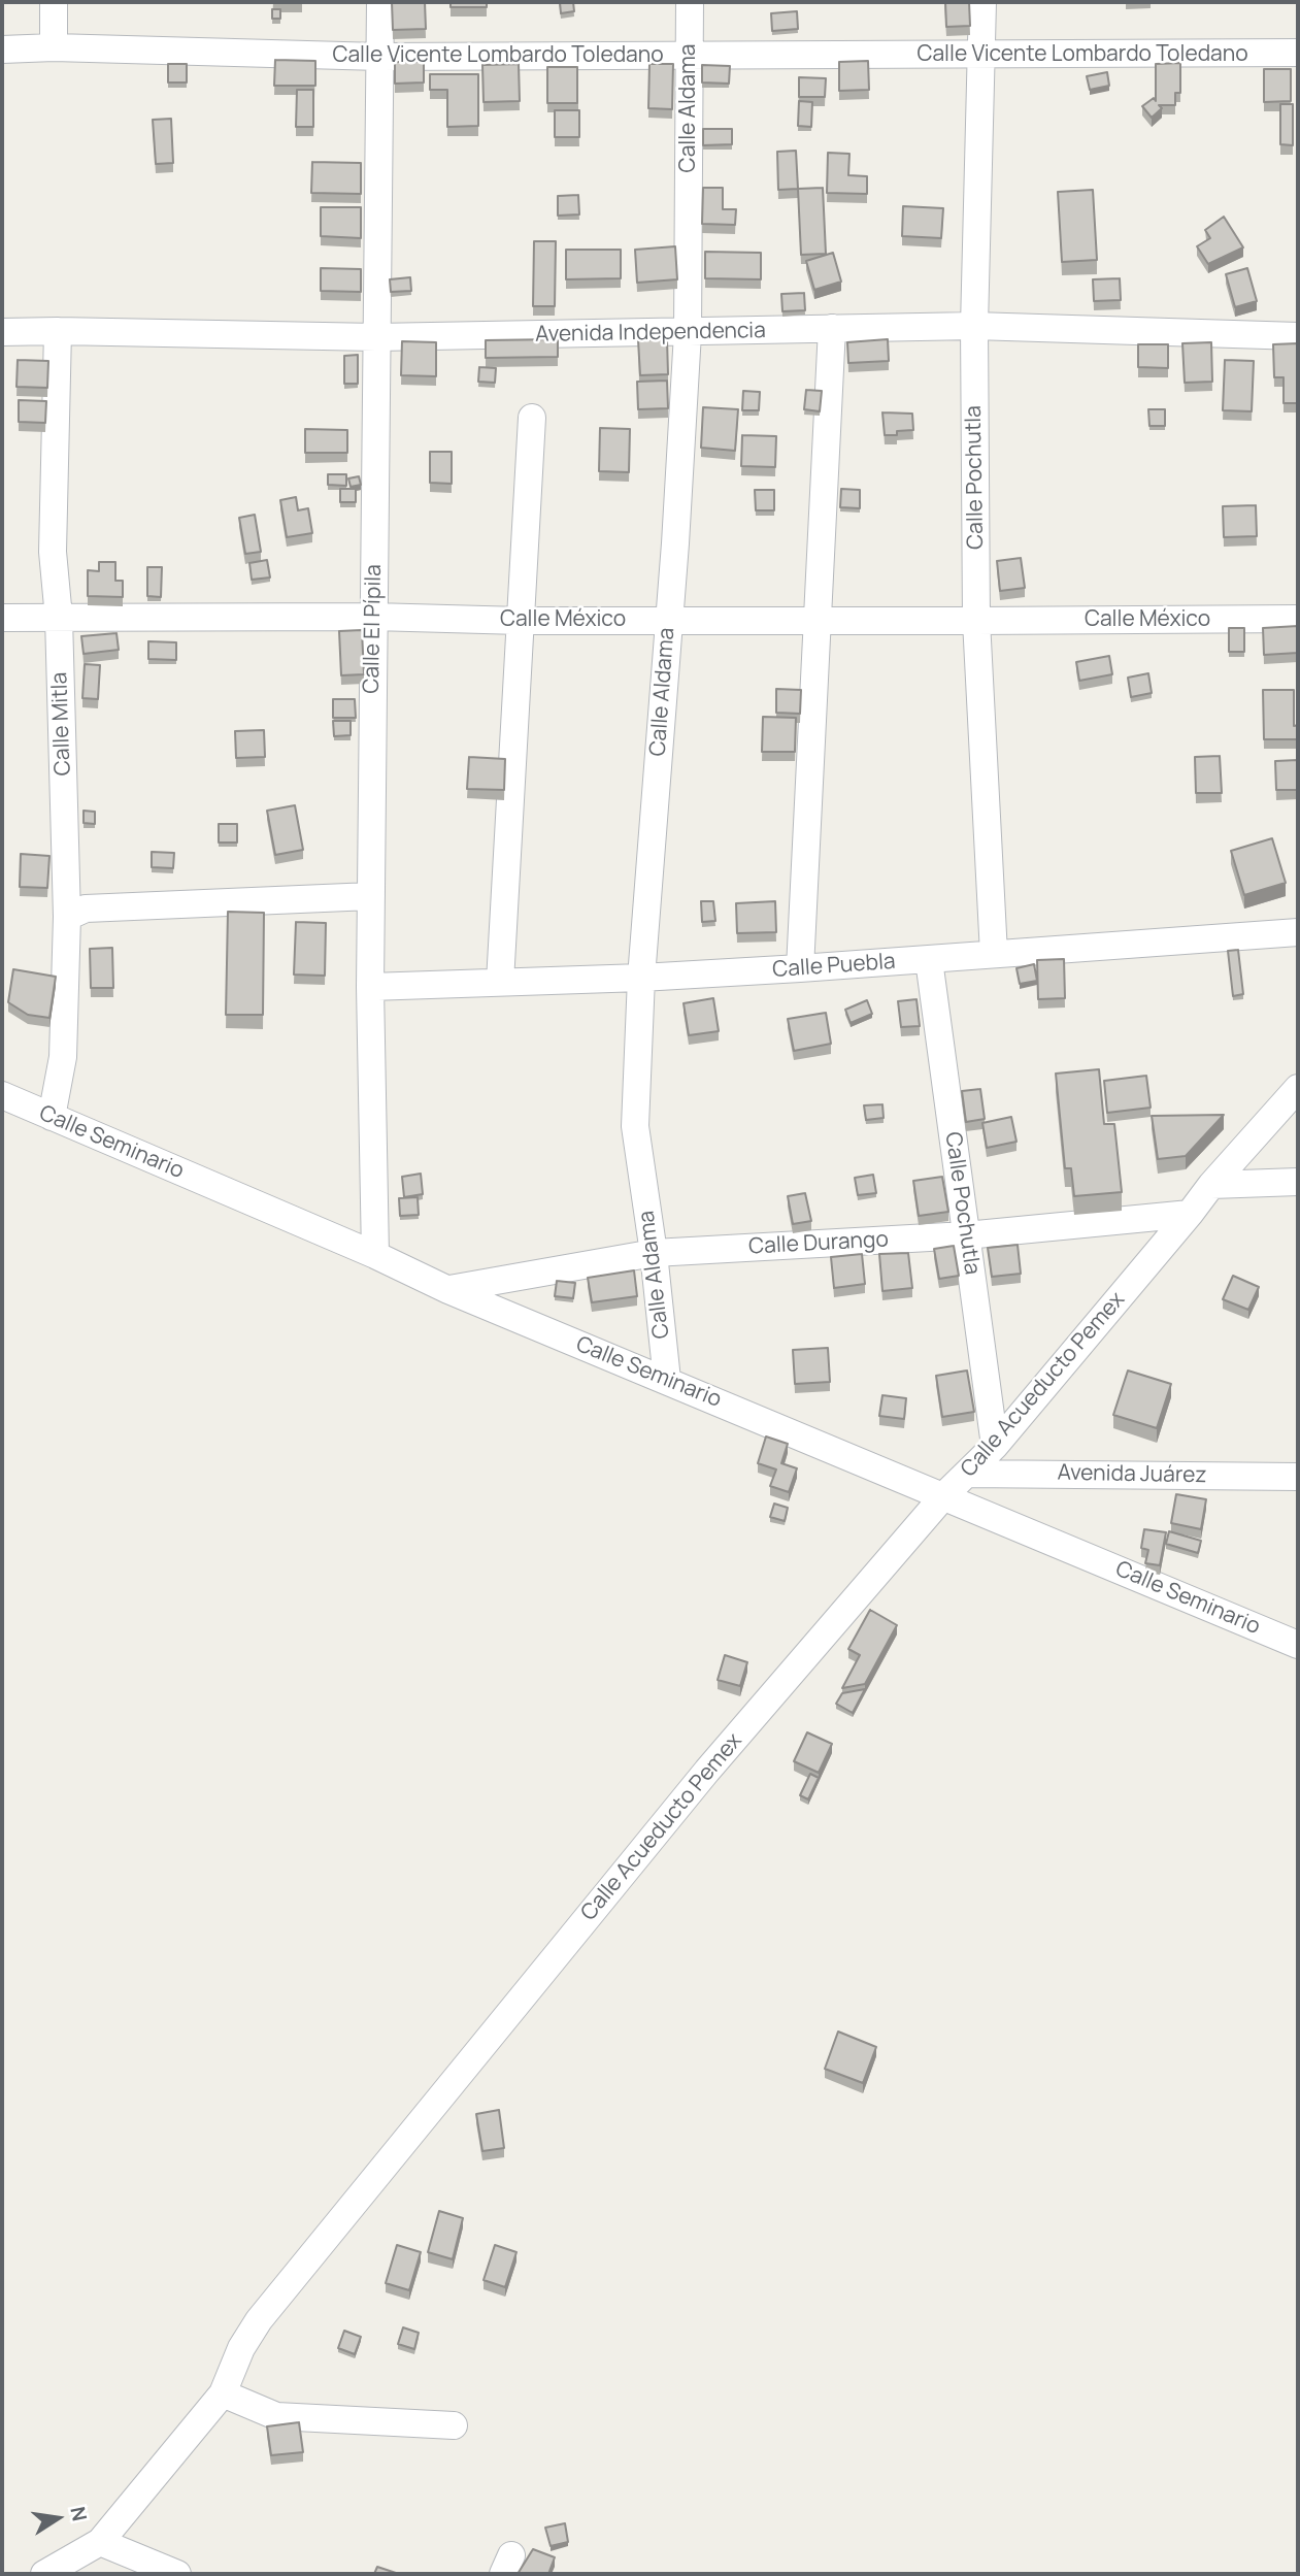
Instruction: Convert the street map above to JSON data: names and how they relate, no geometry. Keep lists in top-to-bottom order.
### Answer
{
  "streets": {
    "street": [
      "Calle Vicente Lombardo Toledano",
      "Calle Aldama",
      "Avenida Independencia",
      "Calle Pochutla",
      "Calle México",
      "Calle El Pípila",
      "Calle Mitla",
      "Calle Puebla",
      "Calle Seminario",
      "Calle Durango",
      "Calle Acueducto Pemex",
      "Avenida Juárez"
    ]
  },
  "crossings": [
    ["Calle Vicente Lombardo Toledano", "Calle Aldama"],
    ["Calle Vicente Lombardo Toledano", "Calle Pochutla"],
    ["Calle Vicente Lombardo Toledano", "Calle El Pípila"],
    ["Calle Aldama", "Avenida Independencia"],
    ["Calle Aldama", "Calle México"],
    ["Calle Aldama", "Calle Puebla"],
    ["Calle Aldama", "Calle Seminario"],
    ["Calle Aldama", "Calle Durango"],
    ["Avenida Independencia", "Calle Pochutla"],
    ["Avenida Independencia", "Calle El Pípila"],
    ["Avenida Independencia", "Calle Mitla"],
    ["Calle Pochutla", "Calle México"],
    ["Calle Pochutla", "Calle Puebla"],
    ["Calle Pochutla", "Calle Durango"],
    ["Calle Pochutla", "Calle Acueducto Pemex"],
    ["Calle México", "Calle El Pípila"],
    ["Calle México", "Calle Mitla"],
    ["Calle El Pípila", "Calle Puebla"],
    ["Calle El Pípila", "Calle Seminario"],
    ["Calle Mitla", "Calle Seminario"],
    ["Calle Seminario", "Calle Durango"],
    ["Calle Seminario", "Calle Acueducto Pemex"],
    ["Calle Durango", "Calle Acueducto Pemex"],
    ["Calle Acueducto Pemex", "Avenida Juárez"]
  ],
  "north": "right"
}
